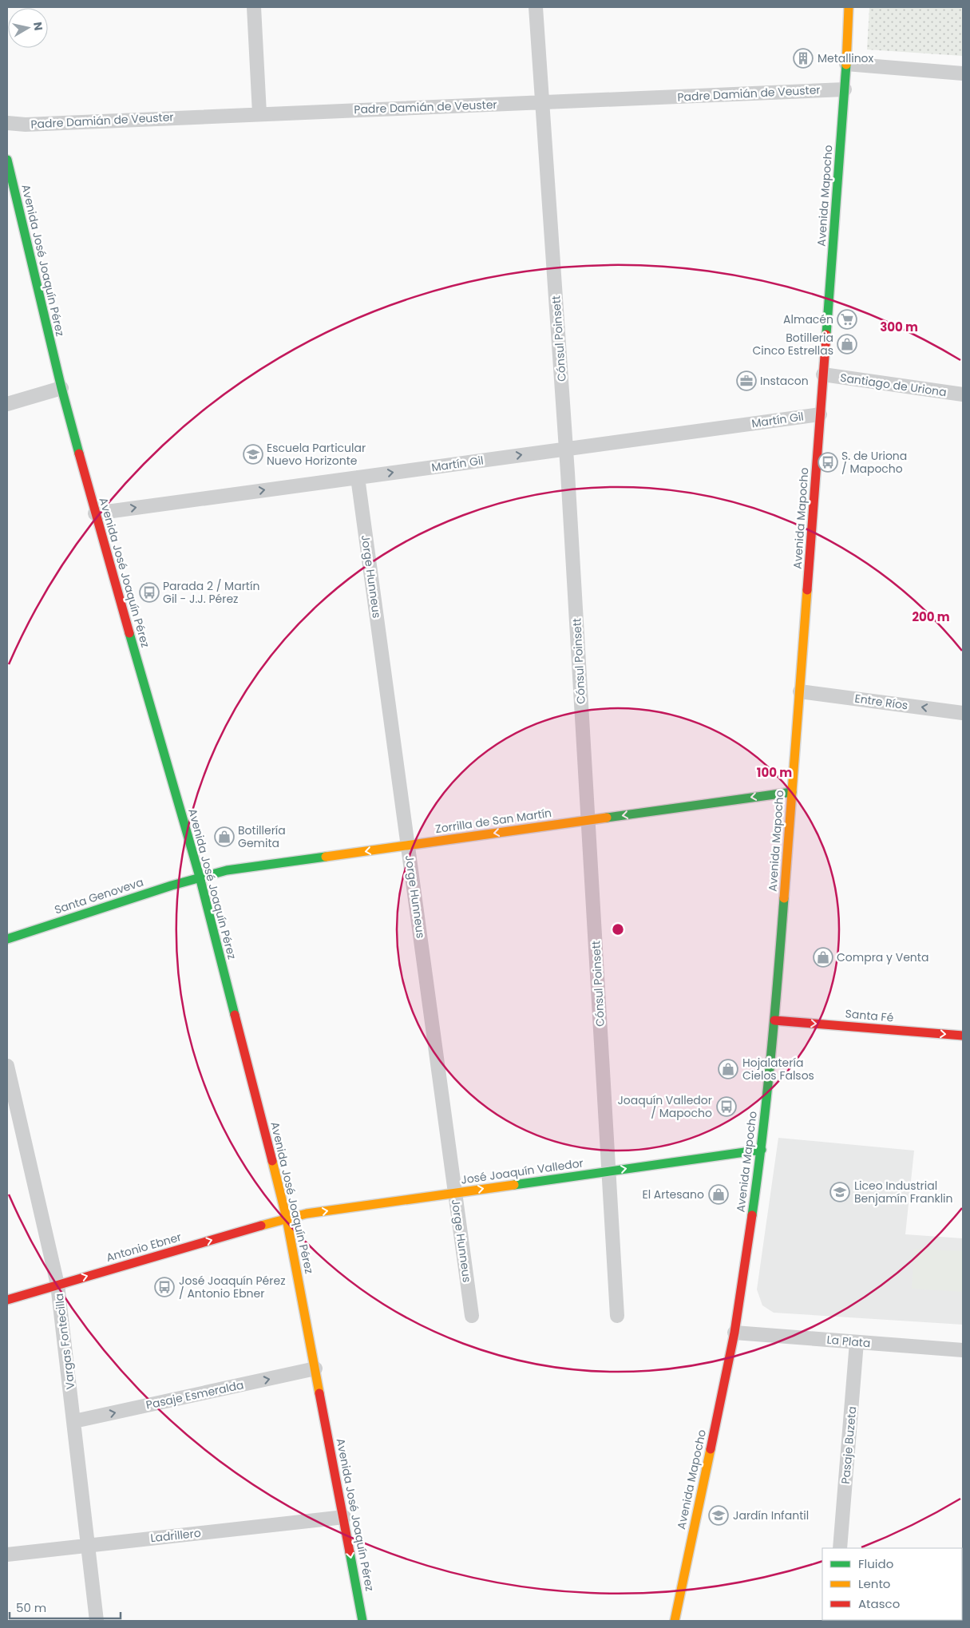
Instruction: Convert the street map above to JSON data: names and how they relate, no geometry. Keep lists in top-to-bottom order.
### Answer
{
  "streets": {
    "main road": [
      "Avenida Mapocho",
      "Avenida José Joaquín Pérez",
      "Zorrilla de San Martín",
      "Santa Genoveva",
      "Santa Fé",
      "José Joaquín Valledor",
      "Antonio Ebner"
    ],
    "street": [
      "Padre Damián de Veuster",
      "Cónsul Poinsett",
      "Santiago de Uriona",
      "Martín Gil",
      "Jorge Hunneus",
      "Entre Ríos",
      "Vargas Fontecilla",
      "La Plata",
      "Pasaje Esmeralda",
      "Pasaje Buzeta",
      "Ladrillero"
    ]
  },
  "crossings": [
    ["Padre Damián de Veuster", "Avenida Mapocho"],
    ["Padre Damián de Veuster", "Cónsul Poinsett"],
    ["Avenida Mapocho", "Santiago de Uriona"],
    ["Avenida Mapocho", "Martín Gil"],
    ["Avenida Mapocho", "Entre Ríos"],
    ["Avenida Mapocho", "Zorrilla de San Martín"],
    ["Avenida Mapocho", "Santa Fé"],
    ["Avenida Mapocho", "José Joaquín Valledor"],
    ["Avenida Mapocho", "La Plata"],
    ["Avenida José Joaquín Pérez", "Martín Gil"],
    ["Avenida José Joaquín Pérez", "Zorrilla de San Martín"],
    ["Avenida José Joaquín Pérez", "Santa Genoveva"],
    ["Avenida José Joaquín Pérez", "José Joaquín Valledor"],
    ["Avenida José Joaquín Pérez", "Antonio Ebner"],
    ["Avenida José Joaquín Pérez", "Pasaje Esmeralda"],
    ["Avenida José Joaquín Pérez", "Ladrillero"],
    ["Cónsul Poinsett", "Martín Gil"],
    ["Cónsul Poinsett", "Zorrilla de San Martín"],
    ["Cónsul Poinsett", "José Joaquín Valledor"],
    ["Martín Gil", "Jorge Hunneus"],
    ["Jorge Hunneus", "Zorrilla de San Martín"],
    ["Jorge Hunneus", "José Joaquín Valledor"],
    ["Zorrilla de San Martín", "Santa Genoveva"],
    ["José Joaquín Valledor", "Antonio Ebner"],
    ["Antonio Ebner", "Vargas Fontecilla"],
    ["Vargas Fontecilla", "Pasaje Esmeralda"],
    ["Vargas Fontecilla", "Ladrillero"],
    ["La Plata", "Pasaje Buzeta"]
  ],
  "one_way": [
    "Martín Gil",
    "Entre Ríos",
    "Zorrilla de San Martín",
    "Santa Fé",
    "José Joaquín Valledor",
    "Antonio Ebner",
    "Pasaje Esmeralda"
  ],
  "places": {
    "building": ["Metallinox"],
    "supermarket": ["Almacén"],
    "shop": [
      "Botilleria Cinco Estrellas",
      "Botillería Gemita",
      "Compra y Venta",
      "Hojalatería Cielos Falsos",
      "El Artesano"
    ],
    "office": ["Instacon"],
    "school or university": ["Escuela Particular Nuevo Horizonte", "Liceo Industrial Benjamín Franklin", "Jardín Infantil"],
    "bus stop": [
      "S. de Uriona / Mapocho",
      "Parada 2 / Martín Gil - J.J. Pérez",
      "Joaquín Valledor / Mapocho",
      "José Joaquín Pérez / Antonio Ebner"
    ]
  },
  "legend": ["Fluido", "Lento", "Atasco"],
  "scale_bar": "50 m",
  "north": "right",
  "rings": ["300 m", "200 m", "100 m"]
}
